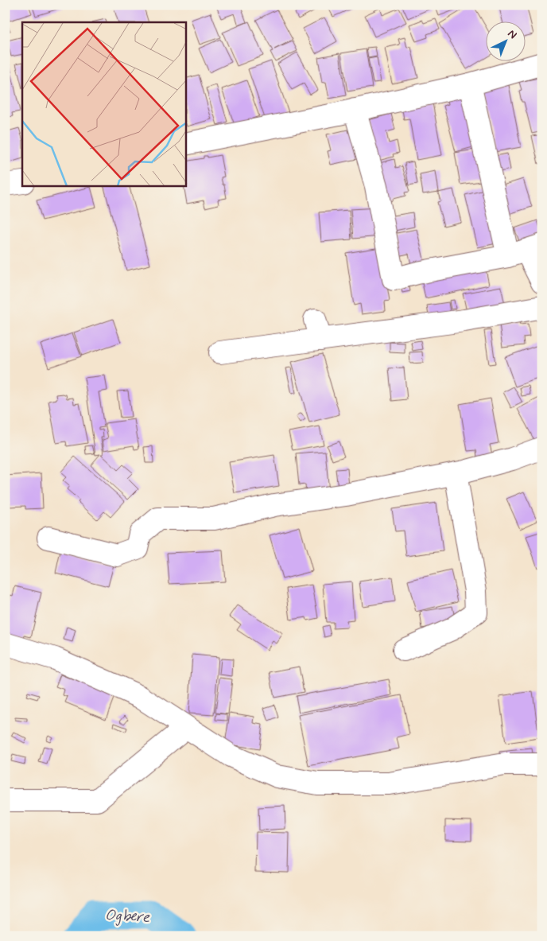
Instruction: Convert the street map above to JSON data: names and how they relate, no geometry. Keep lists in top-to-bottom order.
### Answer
{
  "water": ["Ogbere"],
  "north": "top right"
}
